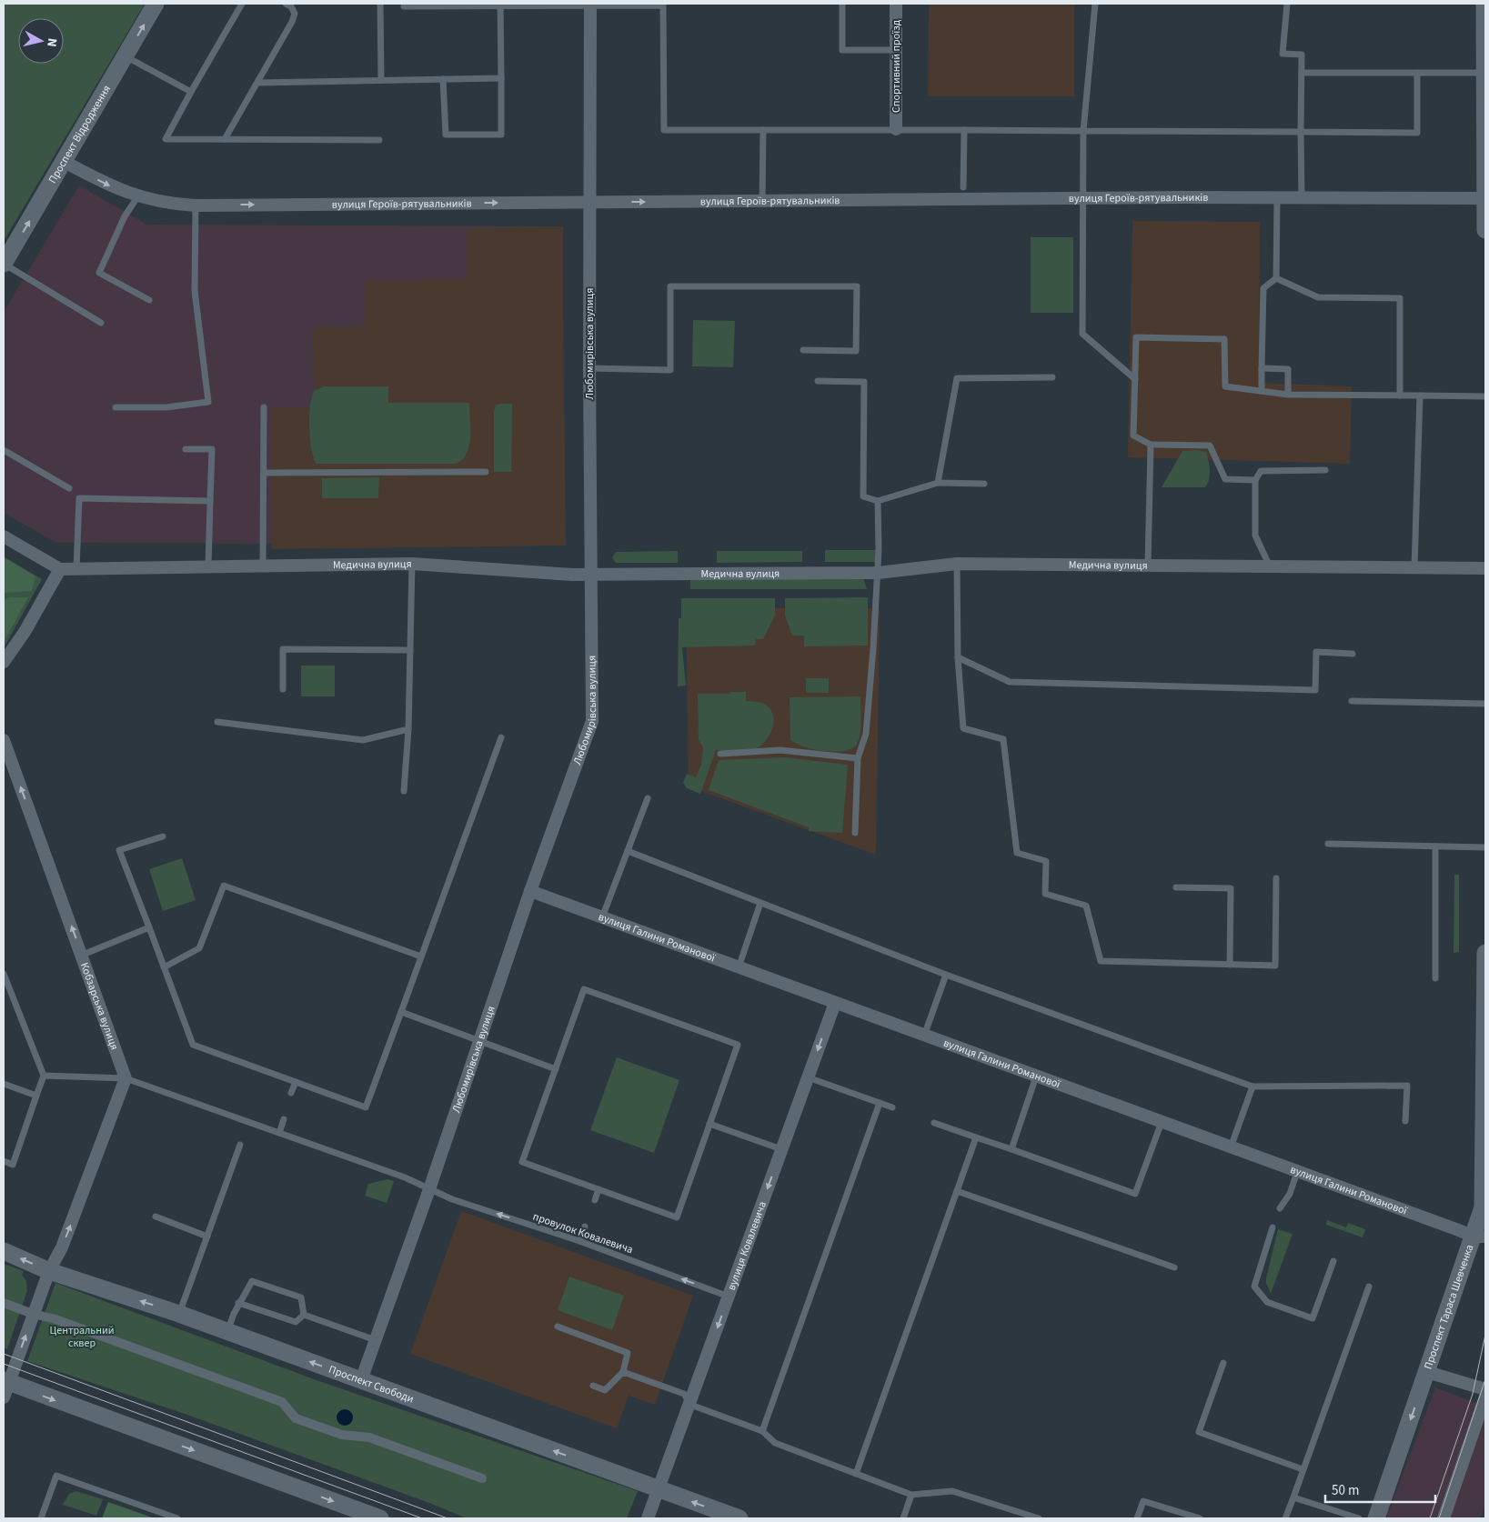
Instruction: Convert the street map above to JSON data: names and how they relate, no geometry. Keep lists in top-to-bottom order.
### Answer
{
  "streets": {
    "main road": ["Проспект Відродження", "Проспект Тараса Шевченка", "Проспект Свободи"],
    "street": [
      "Спортивний проїзд",
      "вулиця Героїв-рятувальників",
      "Любомирівська вулиця",
      "Медична вулиця",
      "вулиця Галини Романової",
      "Кобзарська вулиця",
      "вулиця Ковалевича"
    ],
    "lane": ["провулок Ковалевича"]
  },
  "crossings": [
    ["Проспект Відродження", "вулиця Героїв-рятувальників"],
    ["вулиця Героїв-рятувальників", "Любомирівська вулиця"],
    ["Любомирівська вулиця", "Медична вулиця"],
    ["Любомирівська вулиця", "вулиця Галини Романової"],
    ["Любомирівська вулиця", "провулок Ковалевича"],
    ["Любомирівська вулиця", "Проспект Свободи"],
    ["вулиця Галини Романової", "вулиця Ковалевича"],
    ["вулиця Галини Романової", "Проспект Тараса Шевченка"],
    ["Кобзарська вулиця", "провулок Ковалевича"],
    ["провулок Ковалевича", "вулиця Ковалевича"],
    ["вулиця Ковалевича", "Проспект Свободи"]
  ],
  "one_way": [
    "Проспект Відродження",
    "вулиця Героїв-рятувальників",
    "Кобзарська вулиця",
    "провулок Ковалевича",
    "вулиця Ковалевича"
  ],
  "parks": ["Центральний сквер"],
  "scale_bar": "50 m",
  "north": "right"
}
